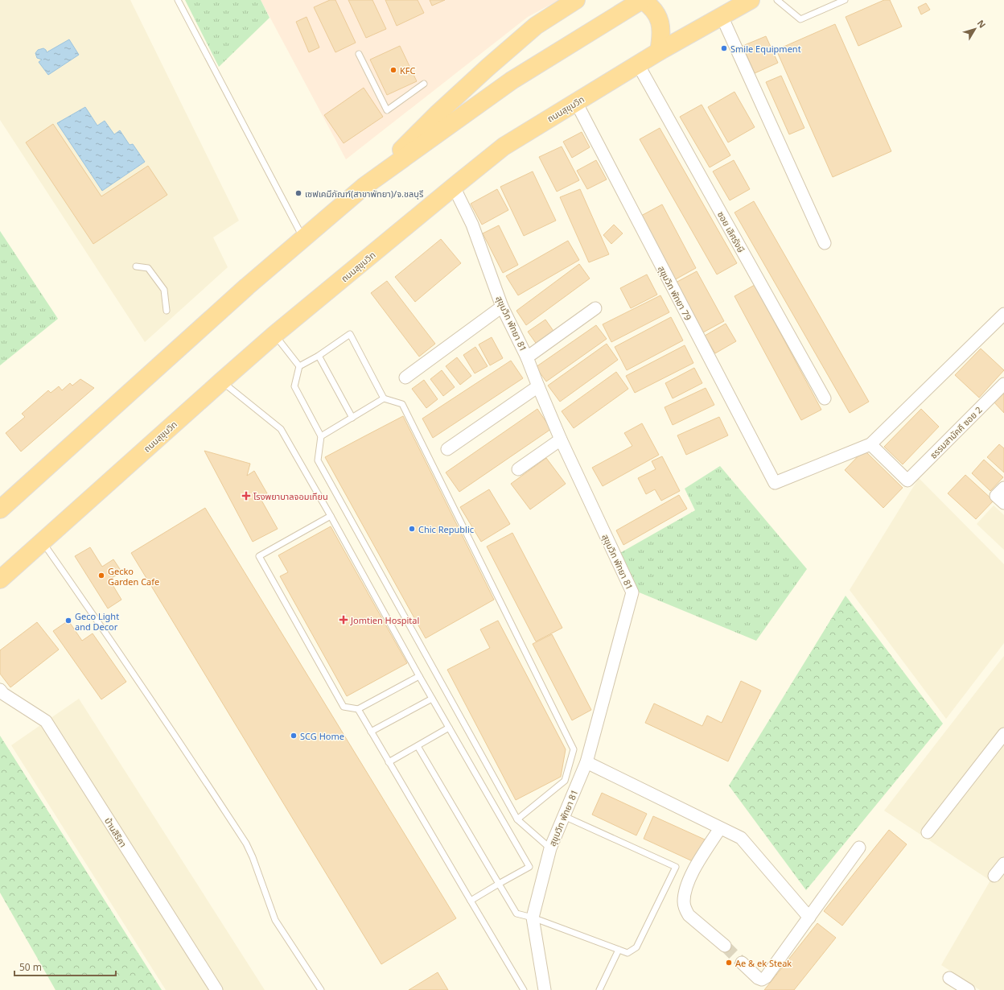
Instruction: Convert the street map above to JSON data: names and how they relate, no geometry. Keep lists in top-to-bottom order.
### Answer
{
  "streets": {
    "highway": ["ถนนสุขุมวิท"],
    "street": [
      "ซอย เลิศรังษี",
      "สุขุมวิท พัทยา 79",
      "สุขุมวิท พัทยา 81",
      "ธรรมสามัคคี ซอย 2",
      "บ้านสิริคา"
    ]
  },
  "crossings": [
    ["ถนนสุขุมวิท", "ซอย เลิศรังษี"],
    ["ถนนสุขุมวิท", "สุขุมวิท พัทยา 79"],
    ["ถนนสุขุมวิท", "สุขุมวิท พัทยา 81"],
    ["สุขุมวิท พัทยา 79", "ธรรมสามัคคี ซอย 2"]
  ],
  "places": {
    "other": [
      "Smile Equipment",
      "KFC",
      "เซฟเคมีภัณฑ์(สาขาพัทยา)/จ.ชลบุรี",
      "Chic Republic",
      "Gecko Garden Cafe",
      "Geco Light and Decor",
      "SCG Home",
      "Ae & ek Steak"
    ],
    "health": ["โรงพยาบาลจอมเทียน", "Jomtien Hospital"]
  },
  "scale_bar": "50 m",
  "north": "top right"
}
